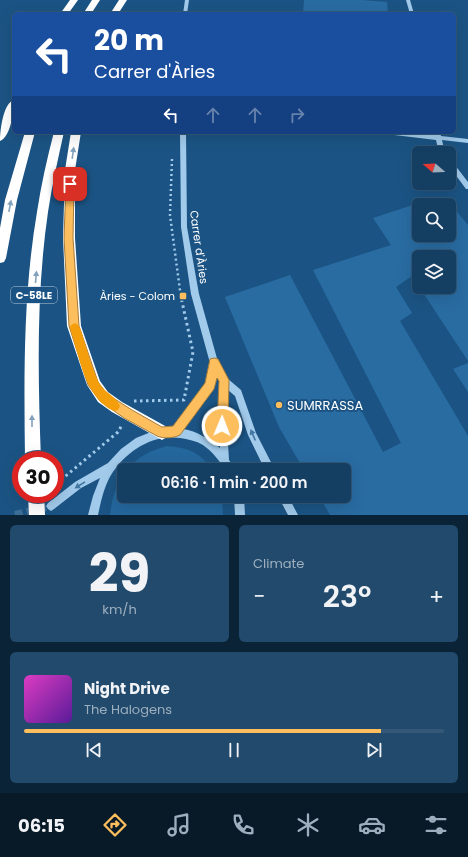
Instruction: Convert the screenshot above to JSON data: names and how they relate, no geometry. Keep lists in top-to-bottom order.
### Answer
{
  "streets": {
    "highway": ["C-58LE"],
    "street": ["Carrer d'Àries"]
  },
  "places": {
    "transit": ["Àries - Colom"],
    "other": ["SUMRRASSA"]
  },
  "north": "left",
  "page": {
    "turn": ["20 m", "Carrer d'Àries"],
    "limit": "30",
    "trip": "06:16 · 1 min · 200 m",
    "tile": [
      ["29", "km/h"],
      "Climate"
    ],
    "heat": ["−", "23°", "+"],
    "song": ["Night Drive", "The Halogens"],
    "tabs": "06:15"
  }
}
